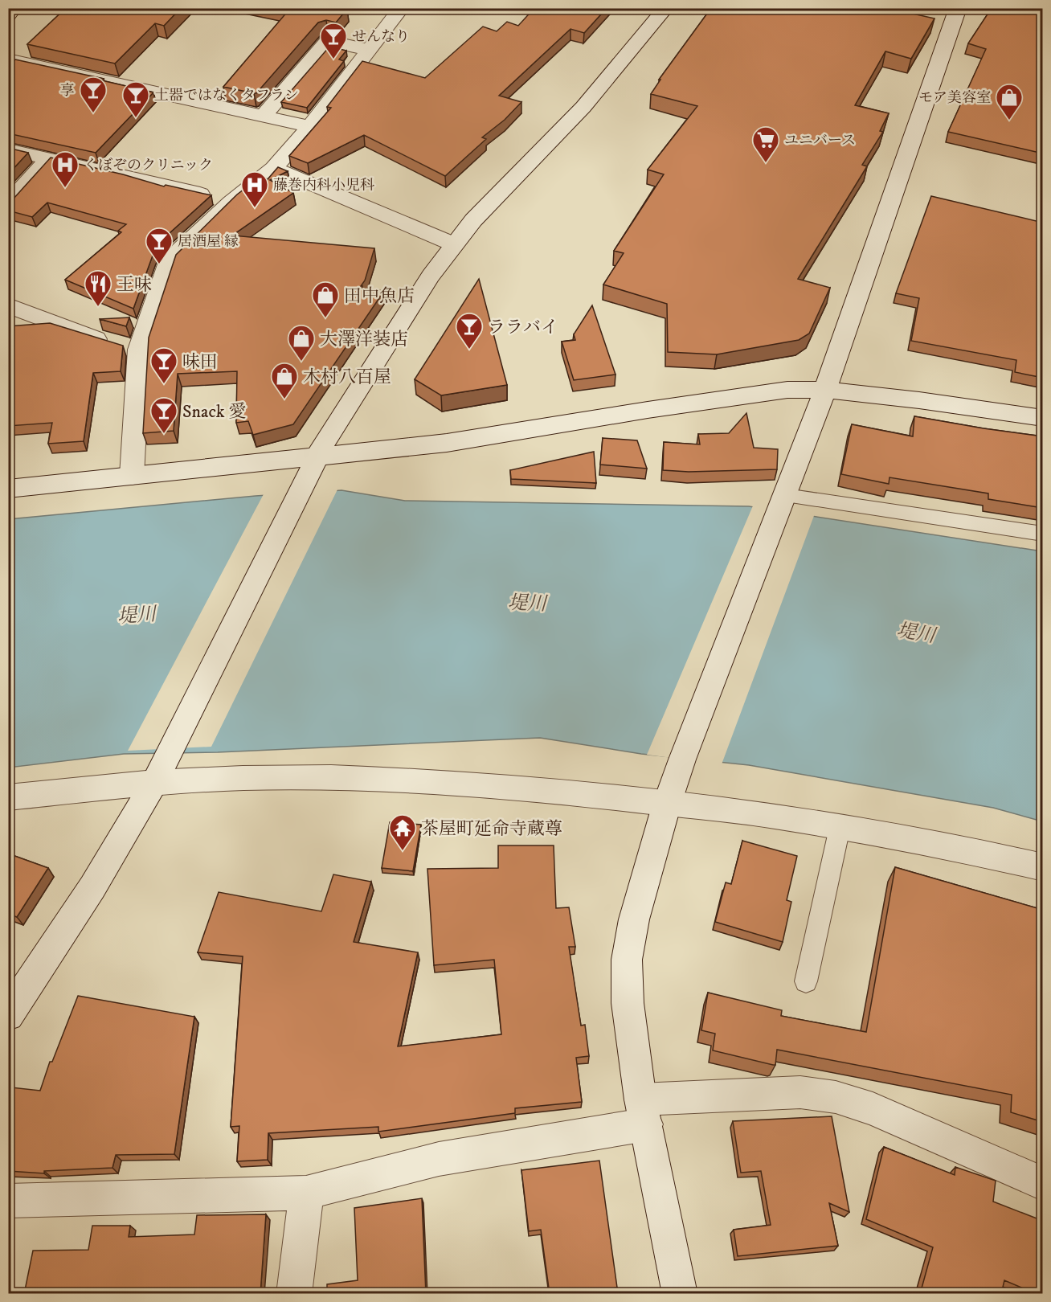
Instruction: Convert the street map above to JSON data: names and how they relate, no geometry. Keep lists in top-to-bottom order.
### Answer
{
  "water": ["堤川"],
  "places": {
    "bar": [
      "せんなり",
      "享",
      "土器ではなくタフラン",
      "居酒屋 縁",
      "ララバイ",
      "味田",
      "Snack 愛"
    ],
    "shop": [
      "モア美容室",
      "田中魚店",
      "大澤洋装店",
      "木村八百屋"
    ],
    "supermarket": ["ユニバース"],
    "hospital": ["くぼぞのクリニック", "藤巻内科小児科"],
    "restaurant": ["王味"],
    "temple": ["茶屋町延命寺蔵尊"]
  }
}
